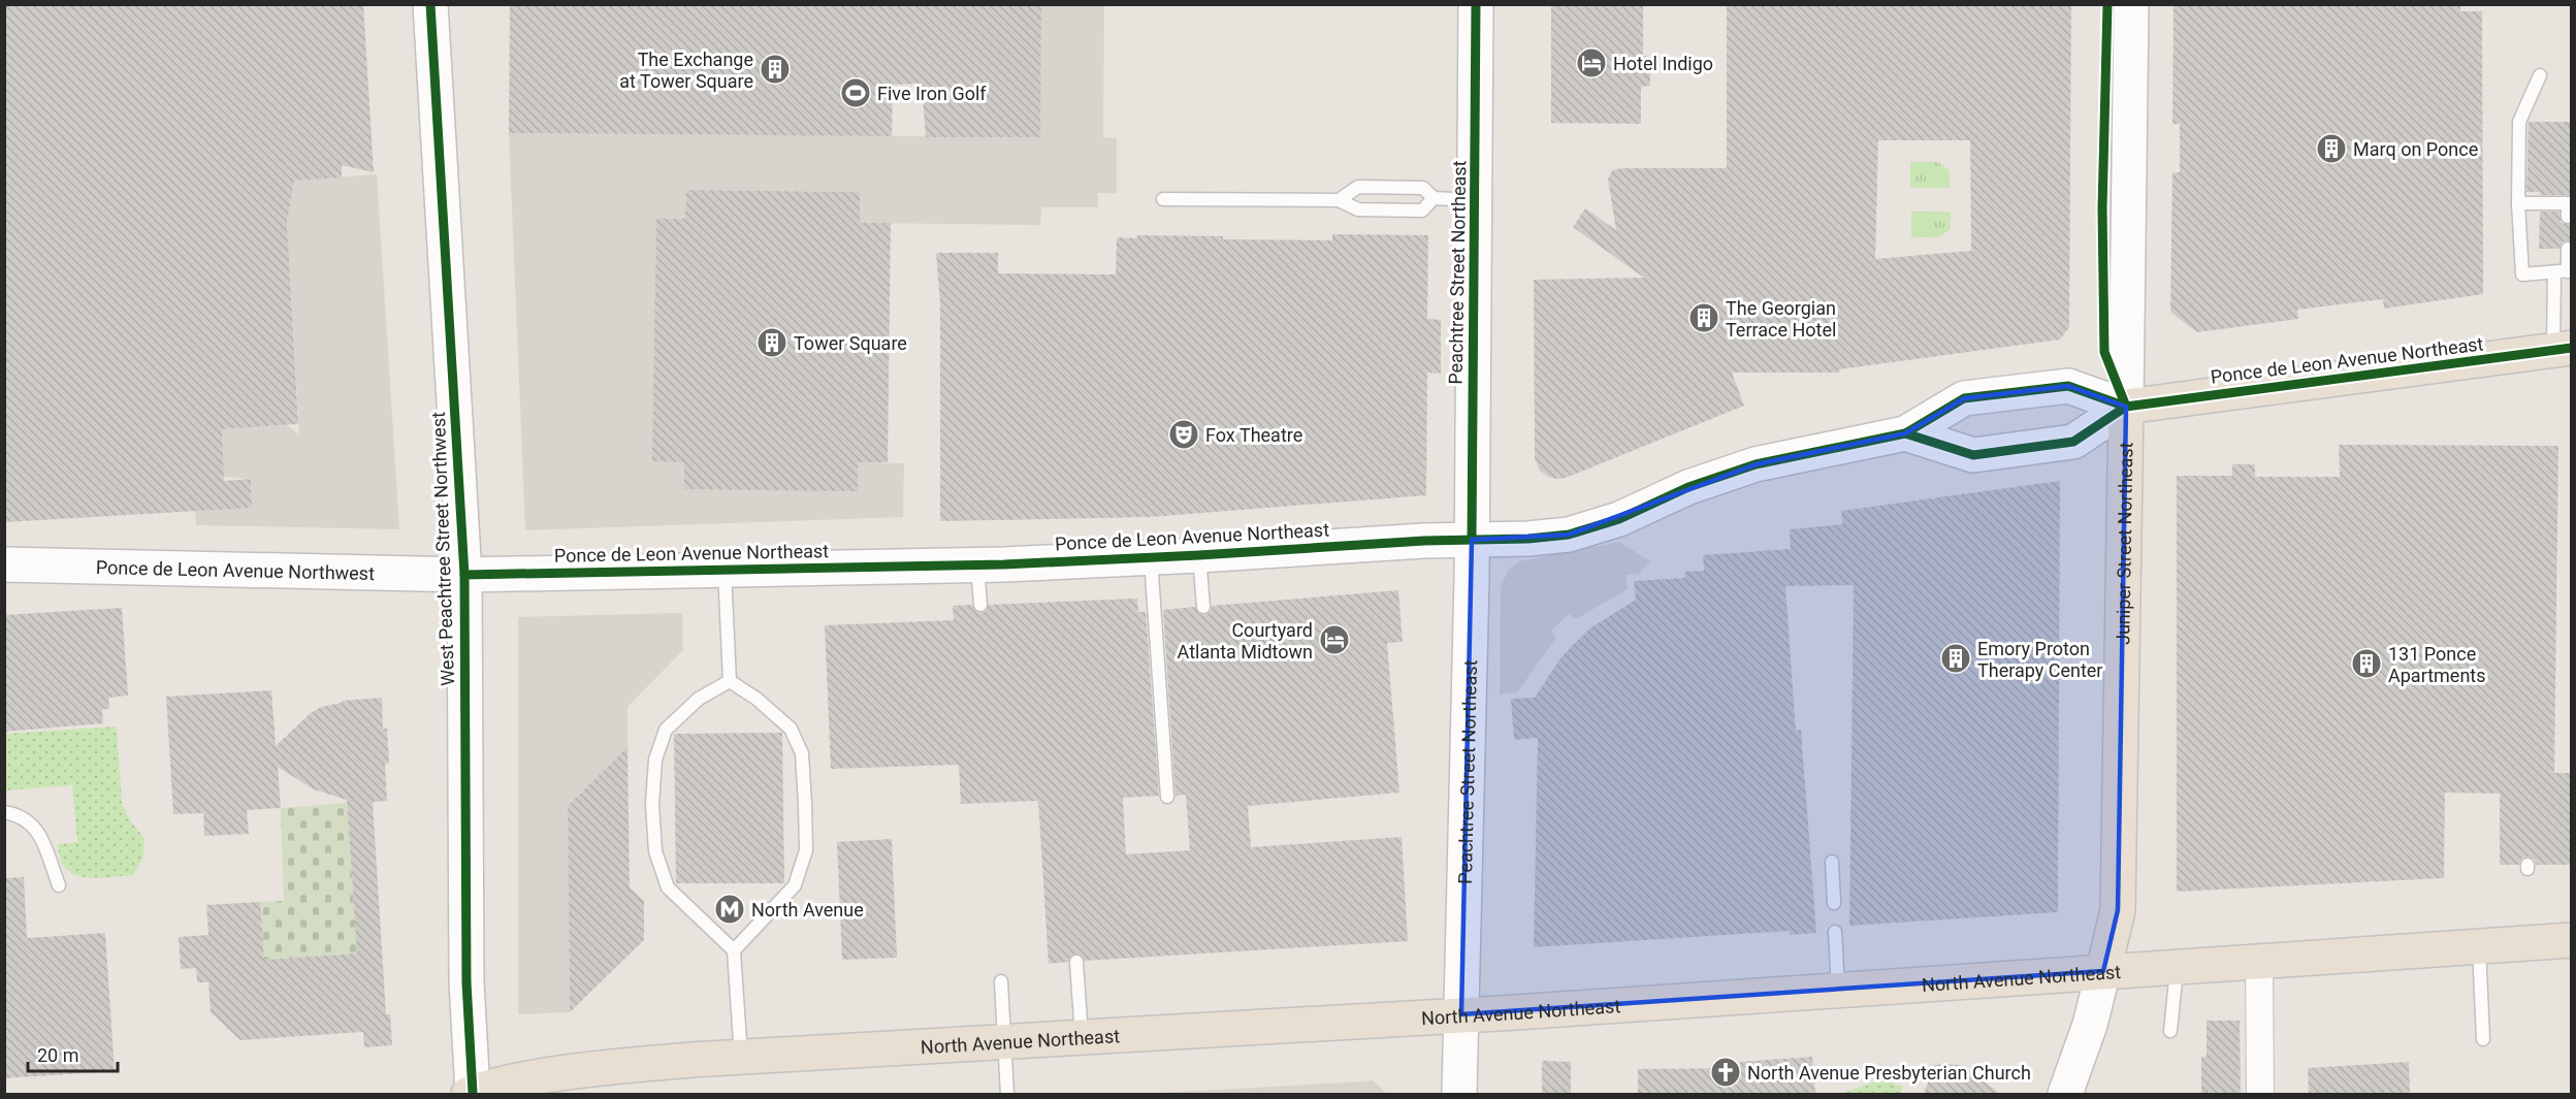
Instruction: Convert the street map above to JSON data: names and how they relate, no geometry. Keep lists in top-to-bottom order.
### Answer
{
  "streets": {
    "highway": ["Ponce de Leon Avenue Northeast", "Juniper Street Northeast", "North Avenue Northeast"],
    "main road": ["Peachtree Street Northeast", "West Peachtree Street Northwest", "Ponce de Leon Avenue Northwest"]
  },
  "crossings": [
    ["Peachtree Street Northeast", "Ponce de Leon Avenue Northeast"],
    ["Peachtree Street Northeast", "North Avenue Northeast"],
    ["Ponce de Leon Avenue Northeast", "Juniper Street Northeast"],
    ["Ponce de Leon Avenue Northeast", "West Peachtree Street Northwest"],
    ["Ponce de Leon Avenue Northeast", "Ponce de Leon Avenue Northwest"],
    ["Juniper Street Northeast", "North Avenue Northeast"],
    ["West Peachtree Street Northwest", "Ponce de Leon Avenue Northwest"],
    ["West Peachtree Street Northwest", "North Avenue Northeast"]
  ],
  "places": {
    "hotel": ["Hotel Indigo", "Courtyard Atlanta Midtown"],
    "building": [
      "The Exchange at Tower Square",
      "Marq on Ponce",
      "The Georgian Terrace Hotel",
      "Tower Square",
      "Emory Proton Therapy Center",
      "131 Ponce Apartments"
    ],
    "sports": ["Five Iron Golf"],
    "theatre": ["Fox Theatre"],
    "metro station": ["North Avenue"],
    "church": ["North Avenue Presbyterian Church"]
  },
  "scale_bar": "20 m"
}
